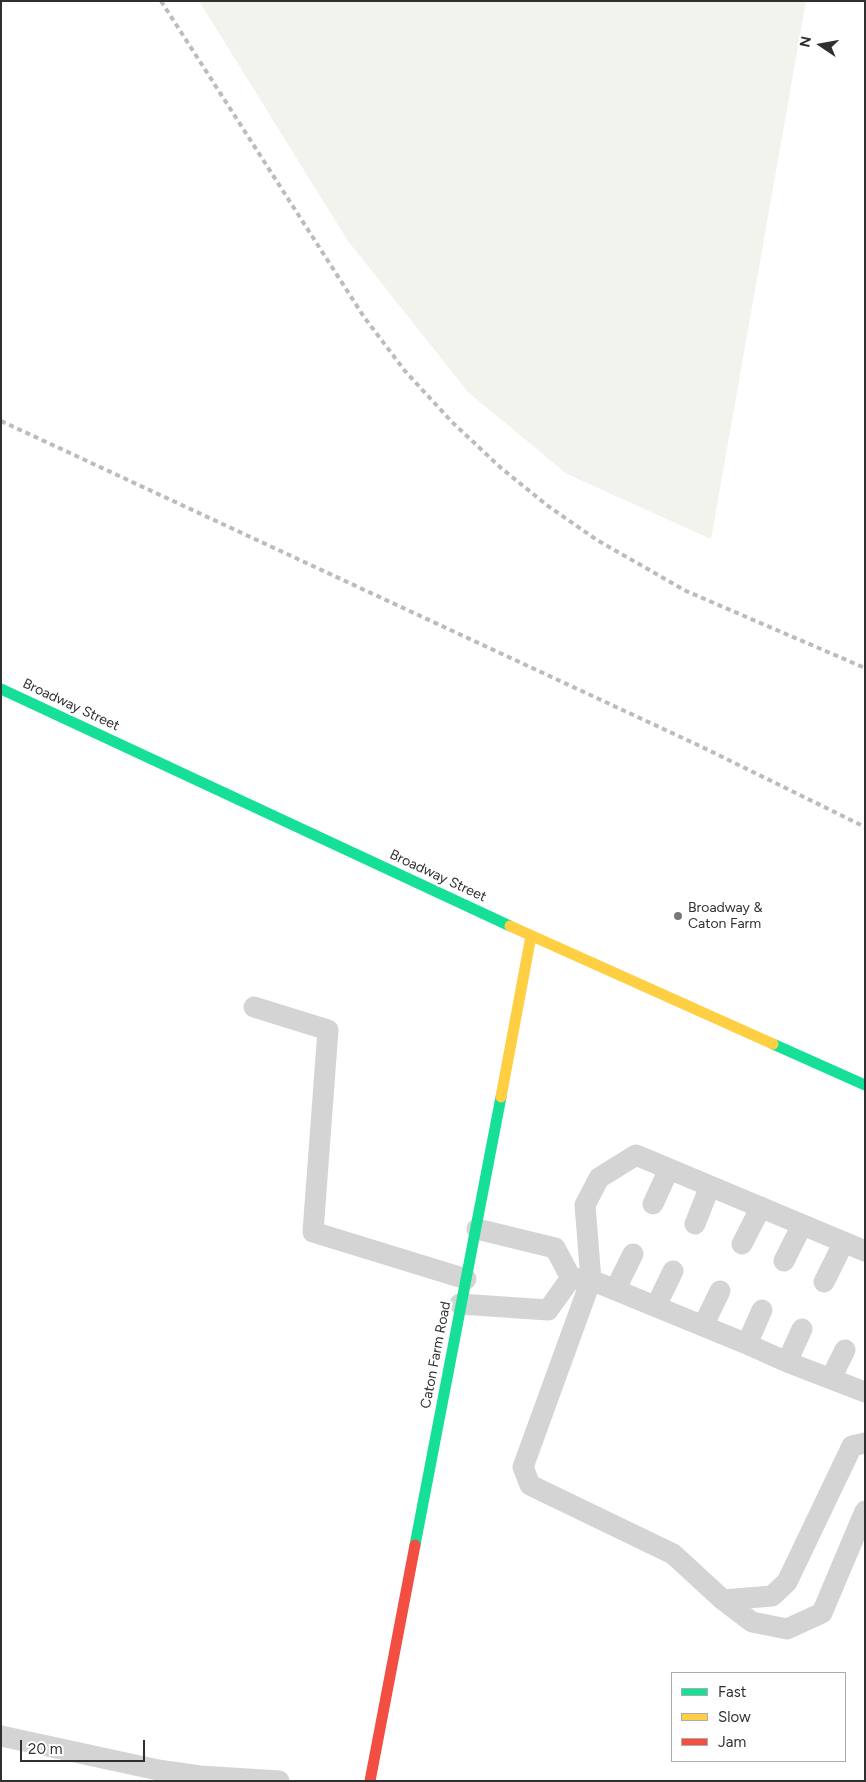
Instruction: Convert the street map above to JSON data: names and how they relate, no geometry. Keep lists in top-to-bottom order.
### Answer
{
  "streets": {
    "main road": ["Broadway Street", "Caton Farm Road"]
  },
  "crossings": [
    ["Broadway Street", "Caton Farm Road"]
  ],
  "places": ["Broadway & Caton Farm"],
  "legend": ["Fast", "Slow", "Jam"],
  "scale_bar": "20 m",
  "north": "left"
}
